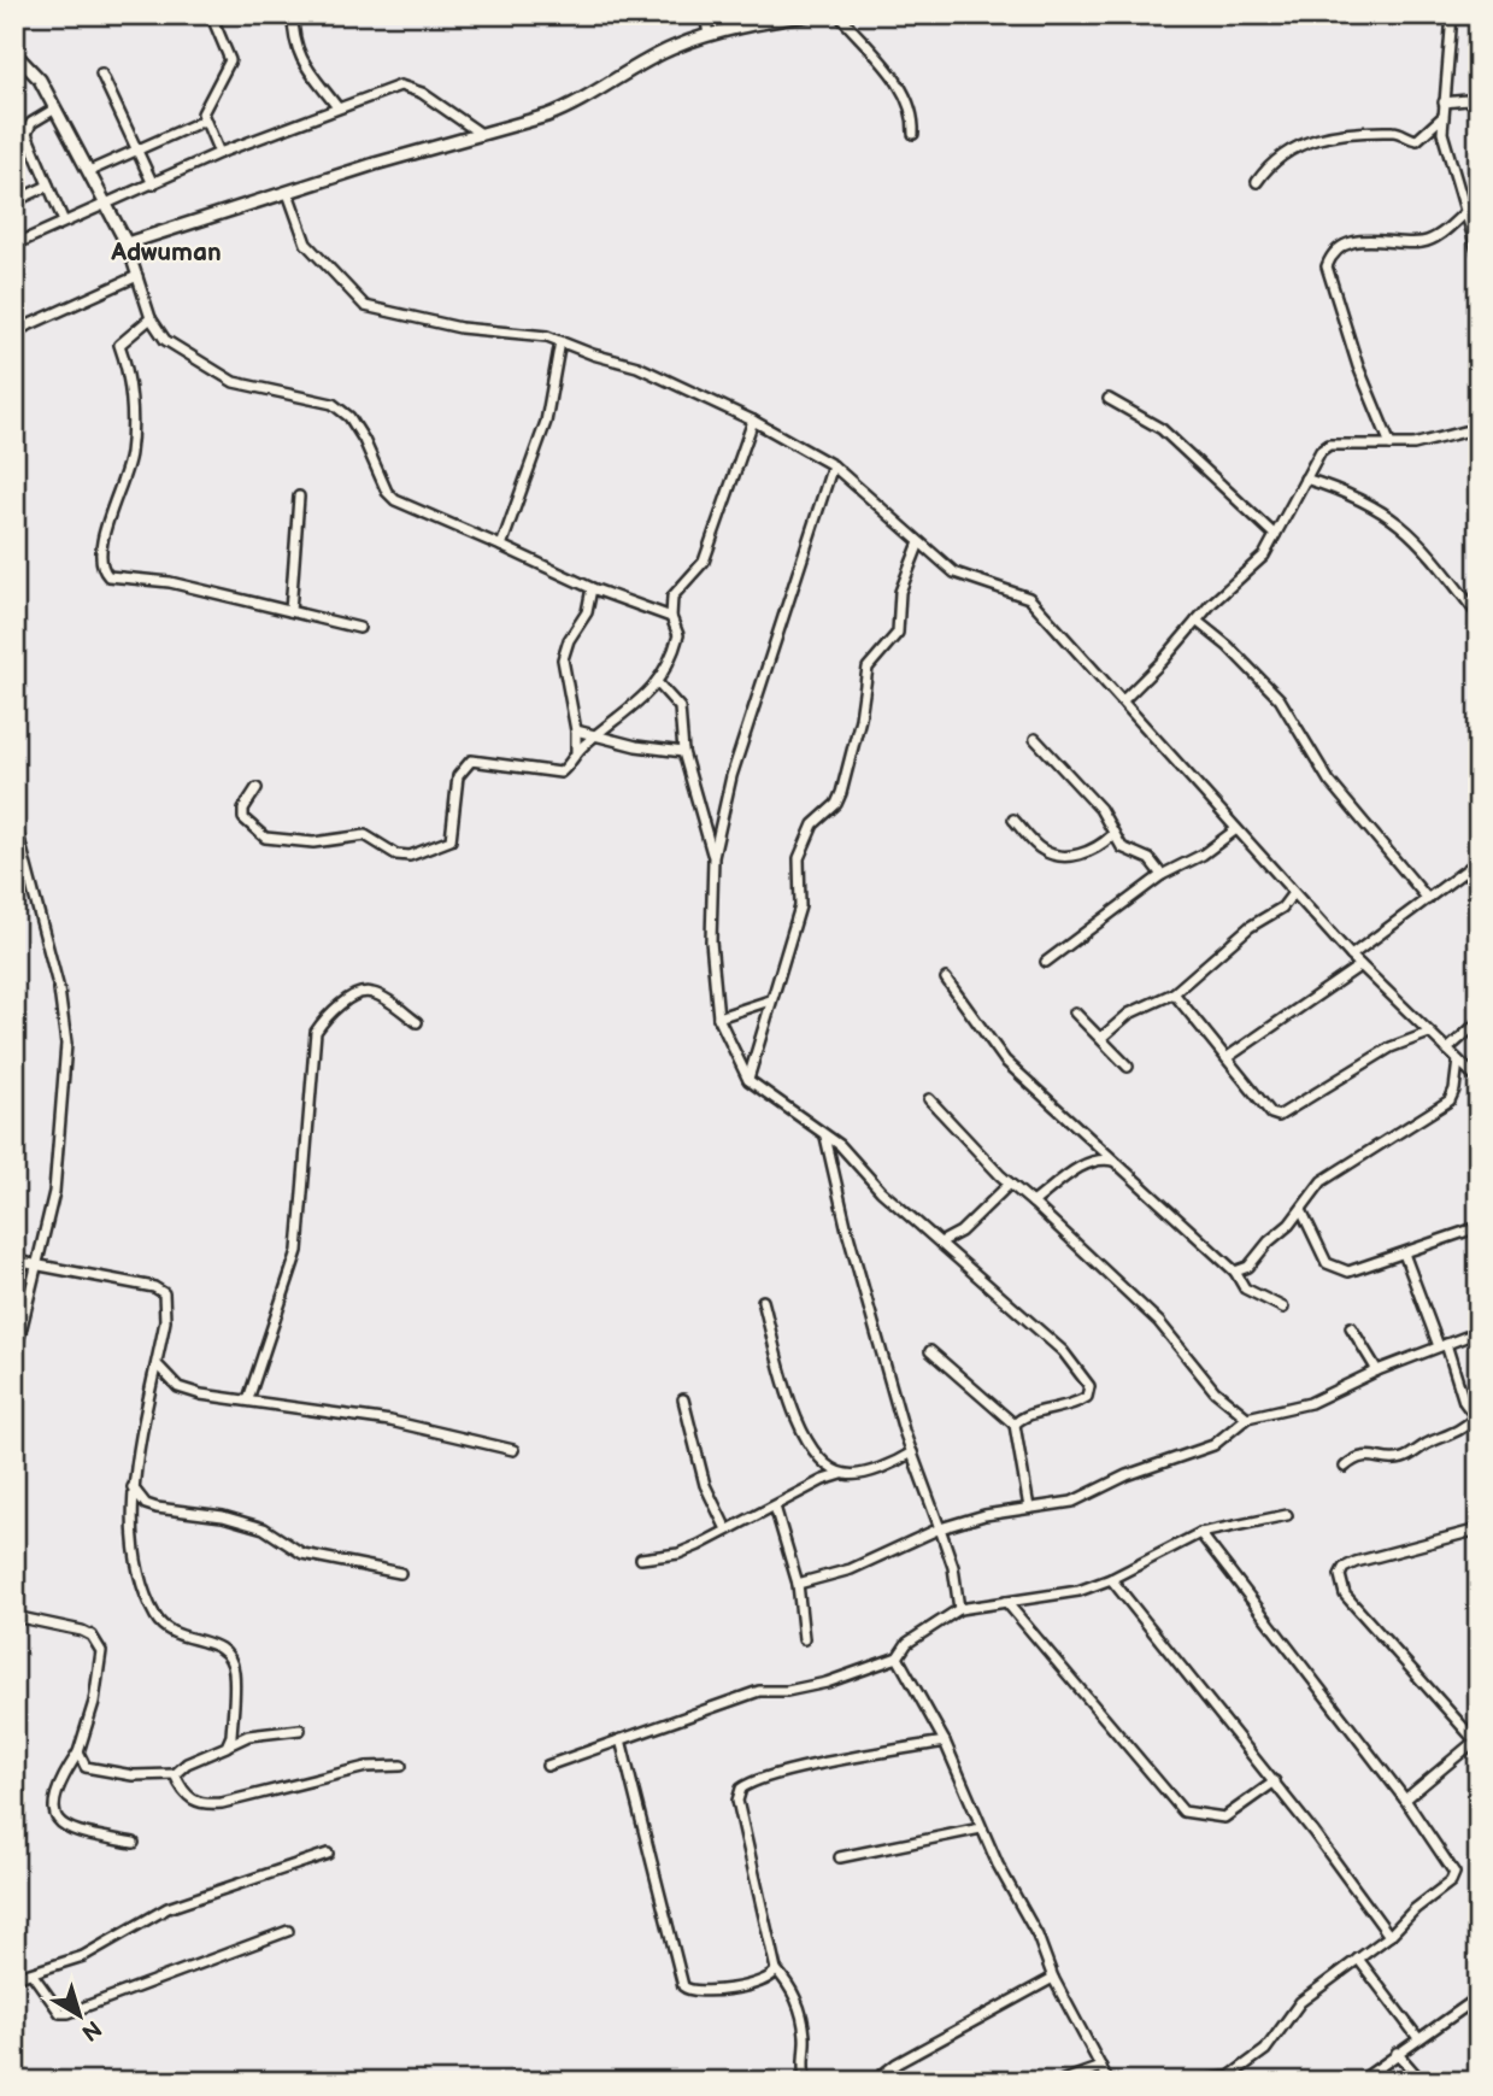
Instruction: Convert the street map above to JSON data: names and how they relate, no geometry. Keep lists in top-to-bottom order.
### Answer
{
  "districts": ["Adwuman"],
  "north": "bottom right"
}
